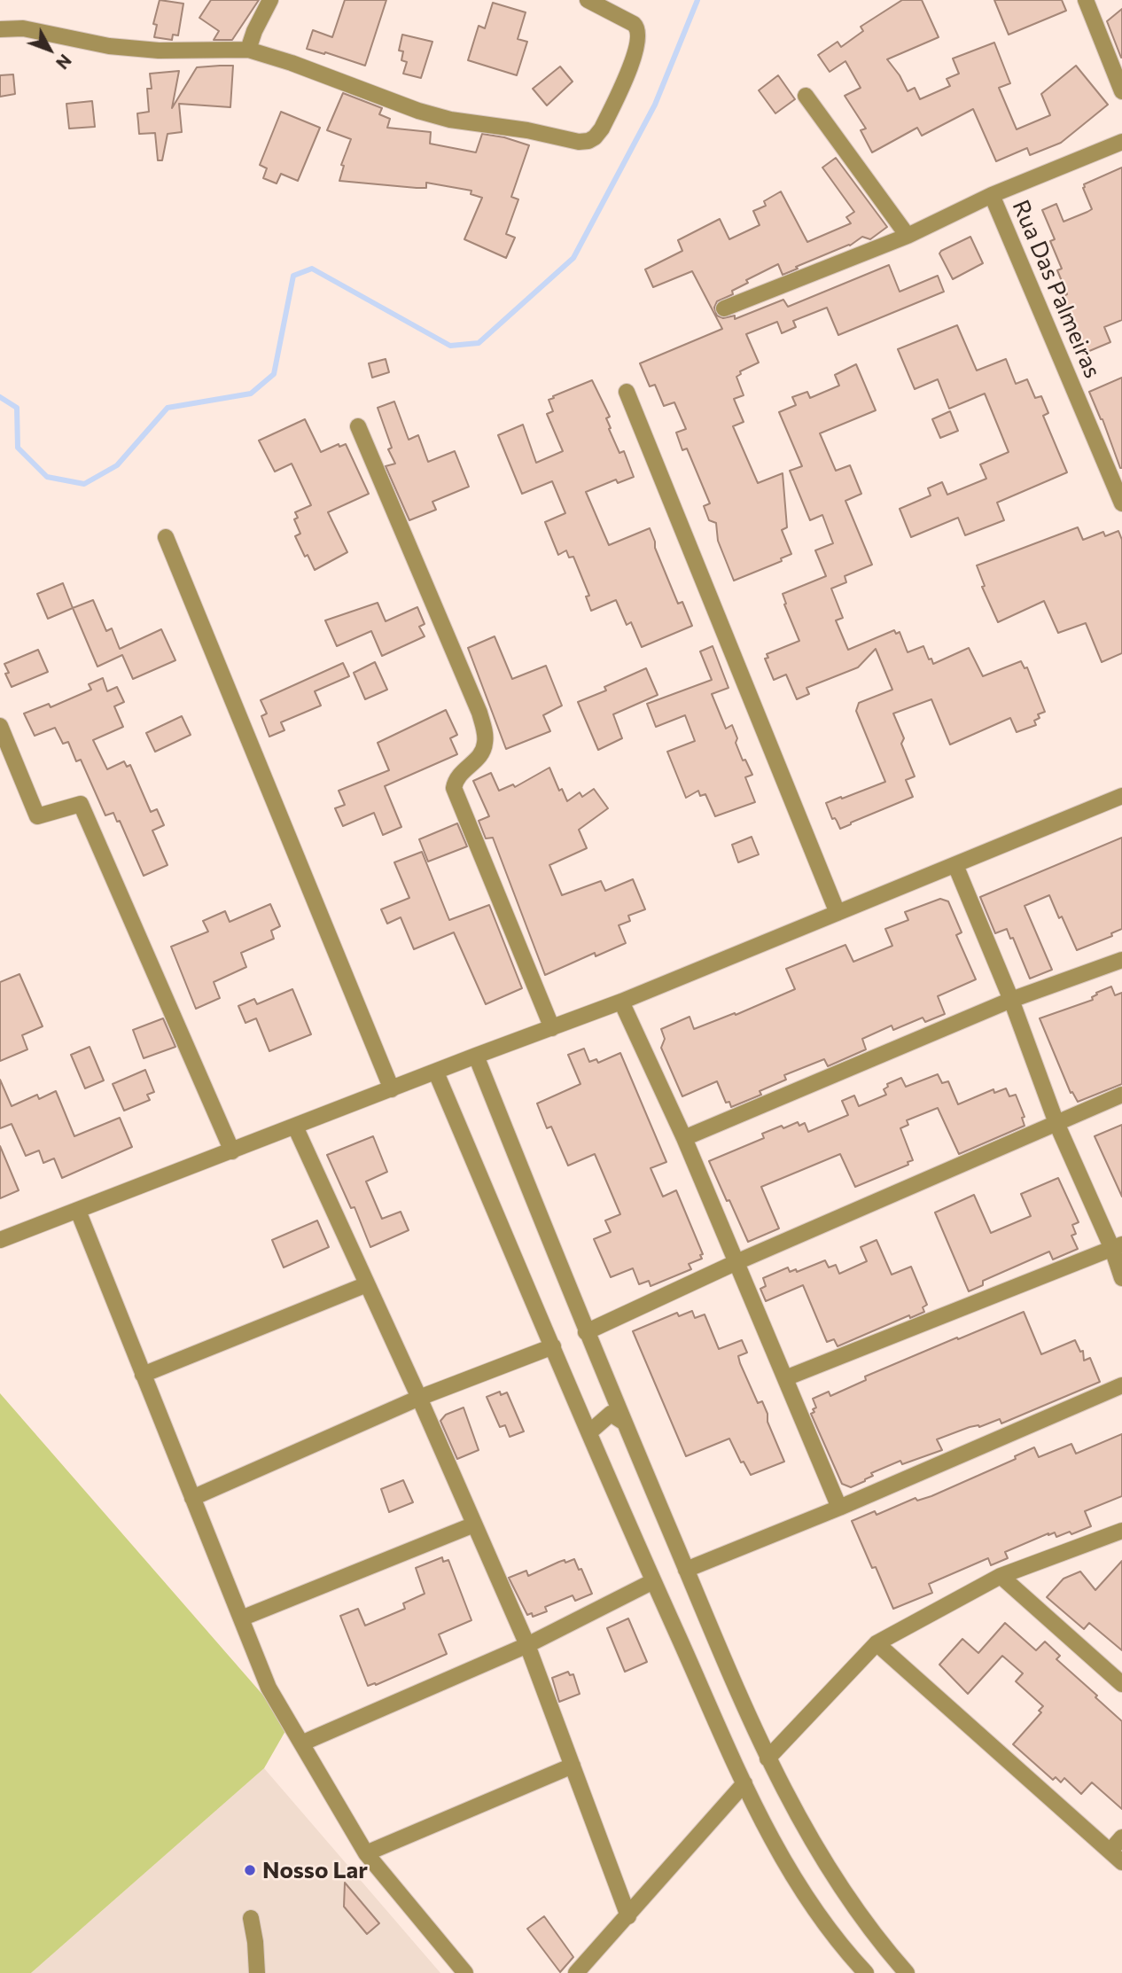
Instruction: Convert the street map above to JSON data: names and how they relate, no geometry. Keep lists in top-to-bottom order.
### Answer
{
  "streets": {
    "street": ["Rua Das Palmeiras"]
  },
  "places": ["Nosso Lar"],
  "north": "bottom right"
}
